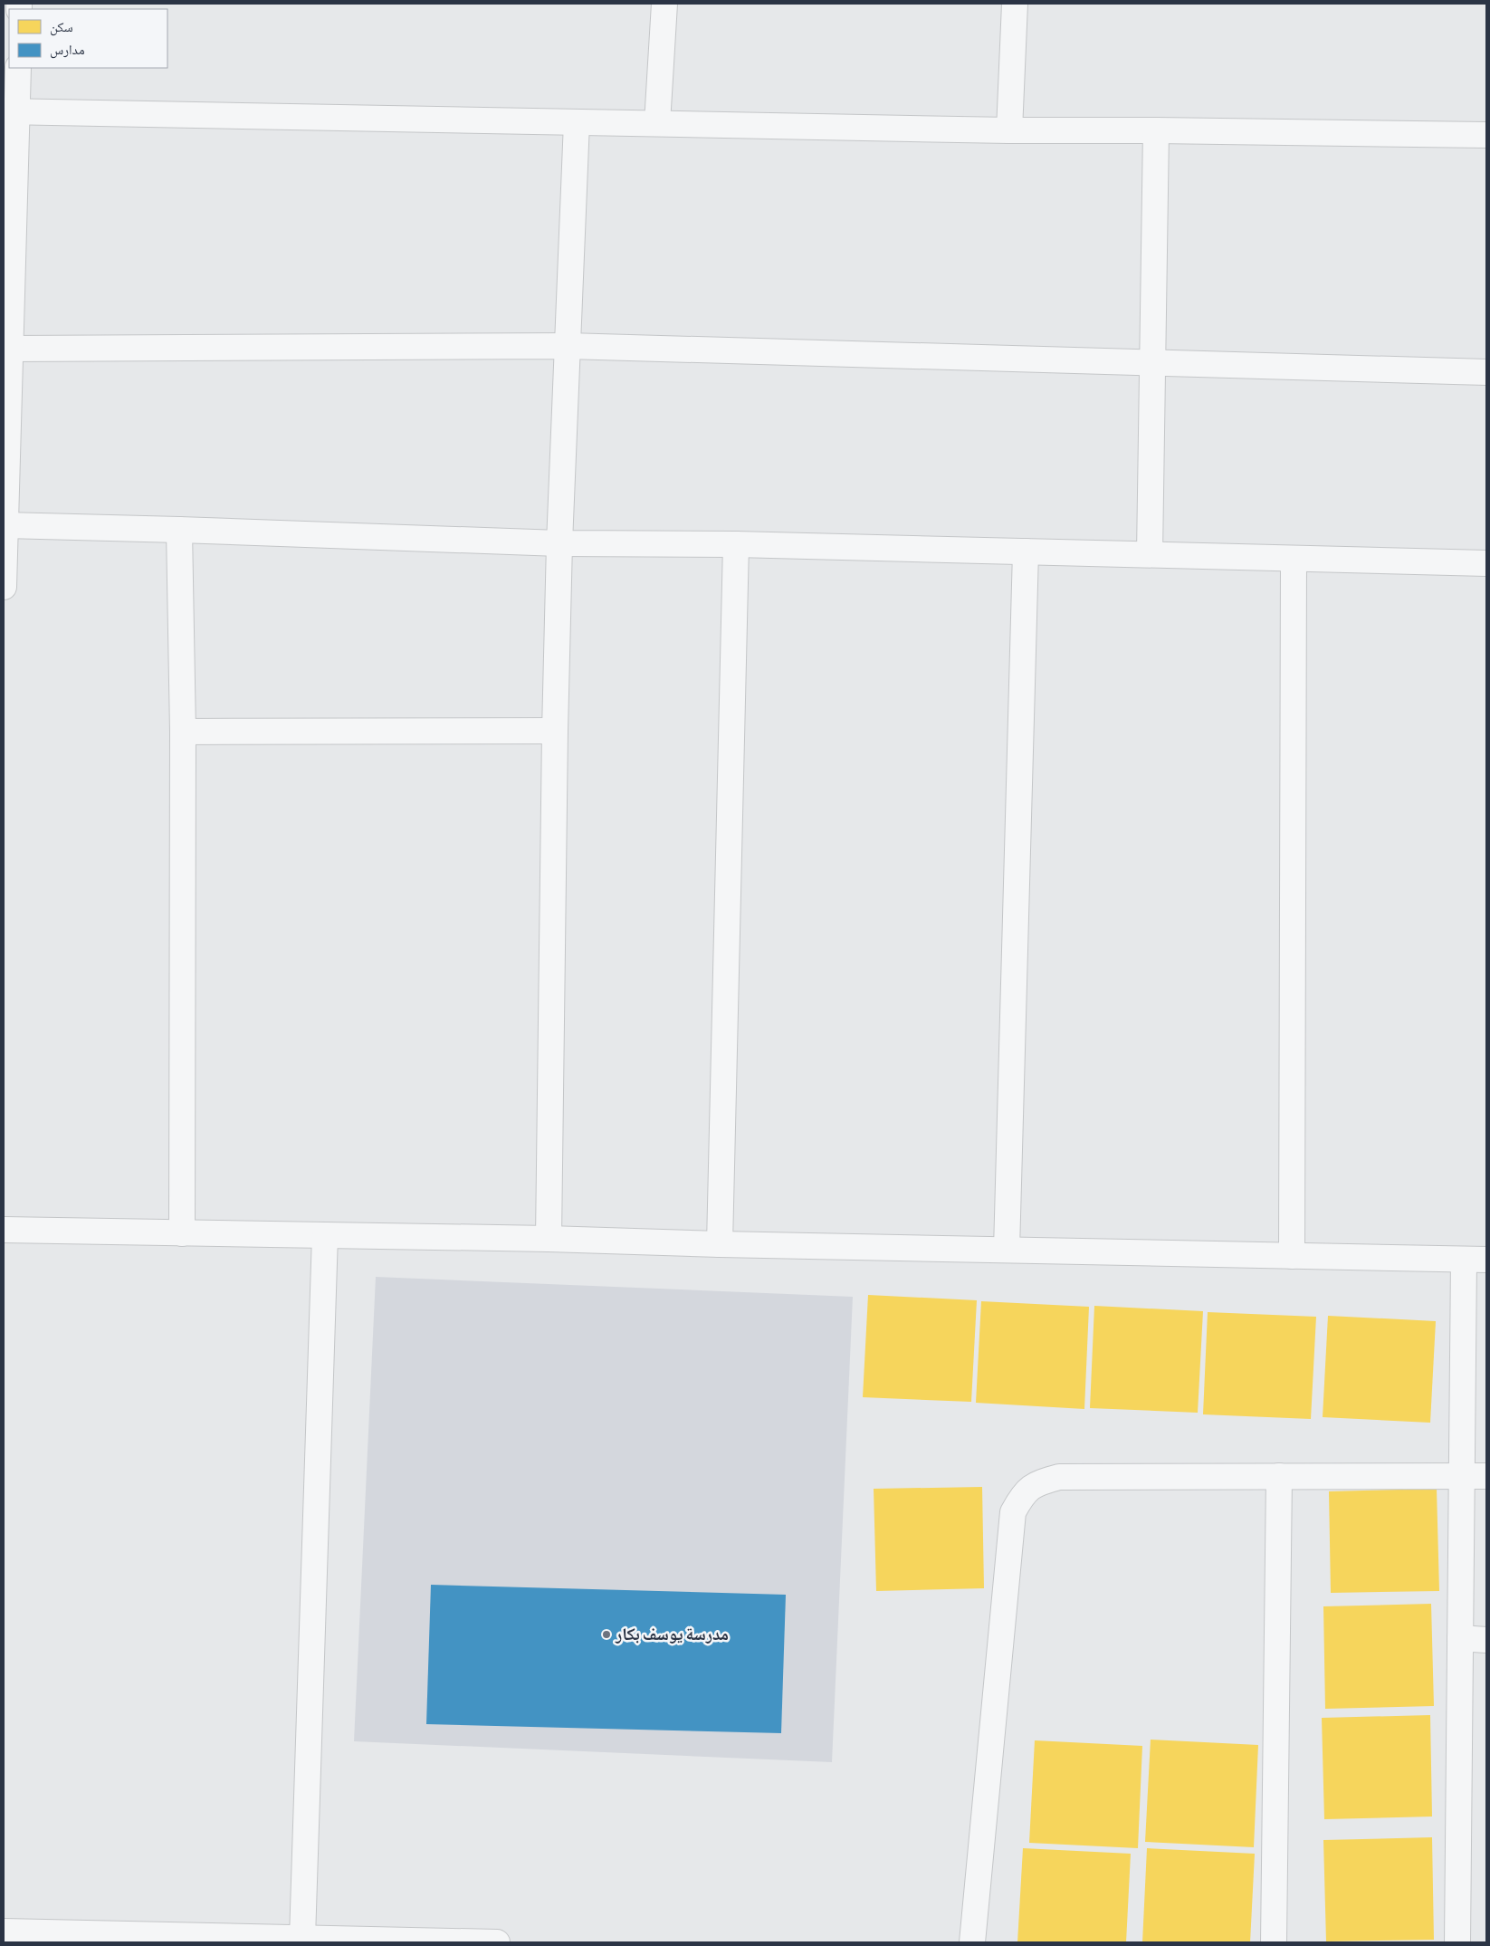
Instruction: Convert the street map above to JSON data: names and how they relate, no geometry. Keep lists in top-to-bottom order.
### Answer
{
  "places": ["مدرسة يوسف بكار"],
  "legend": ["سكن", "مدارس"]
}
